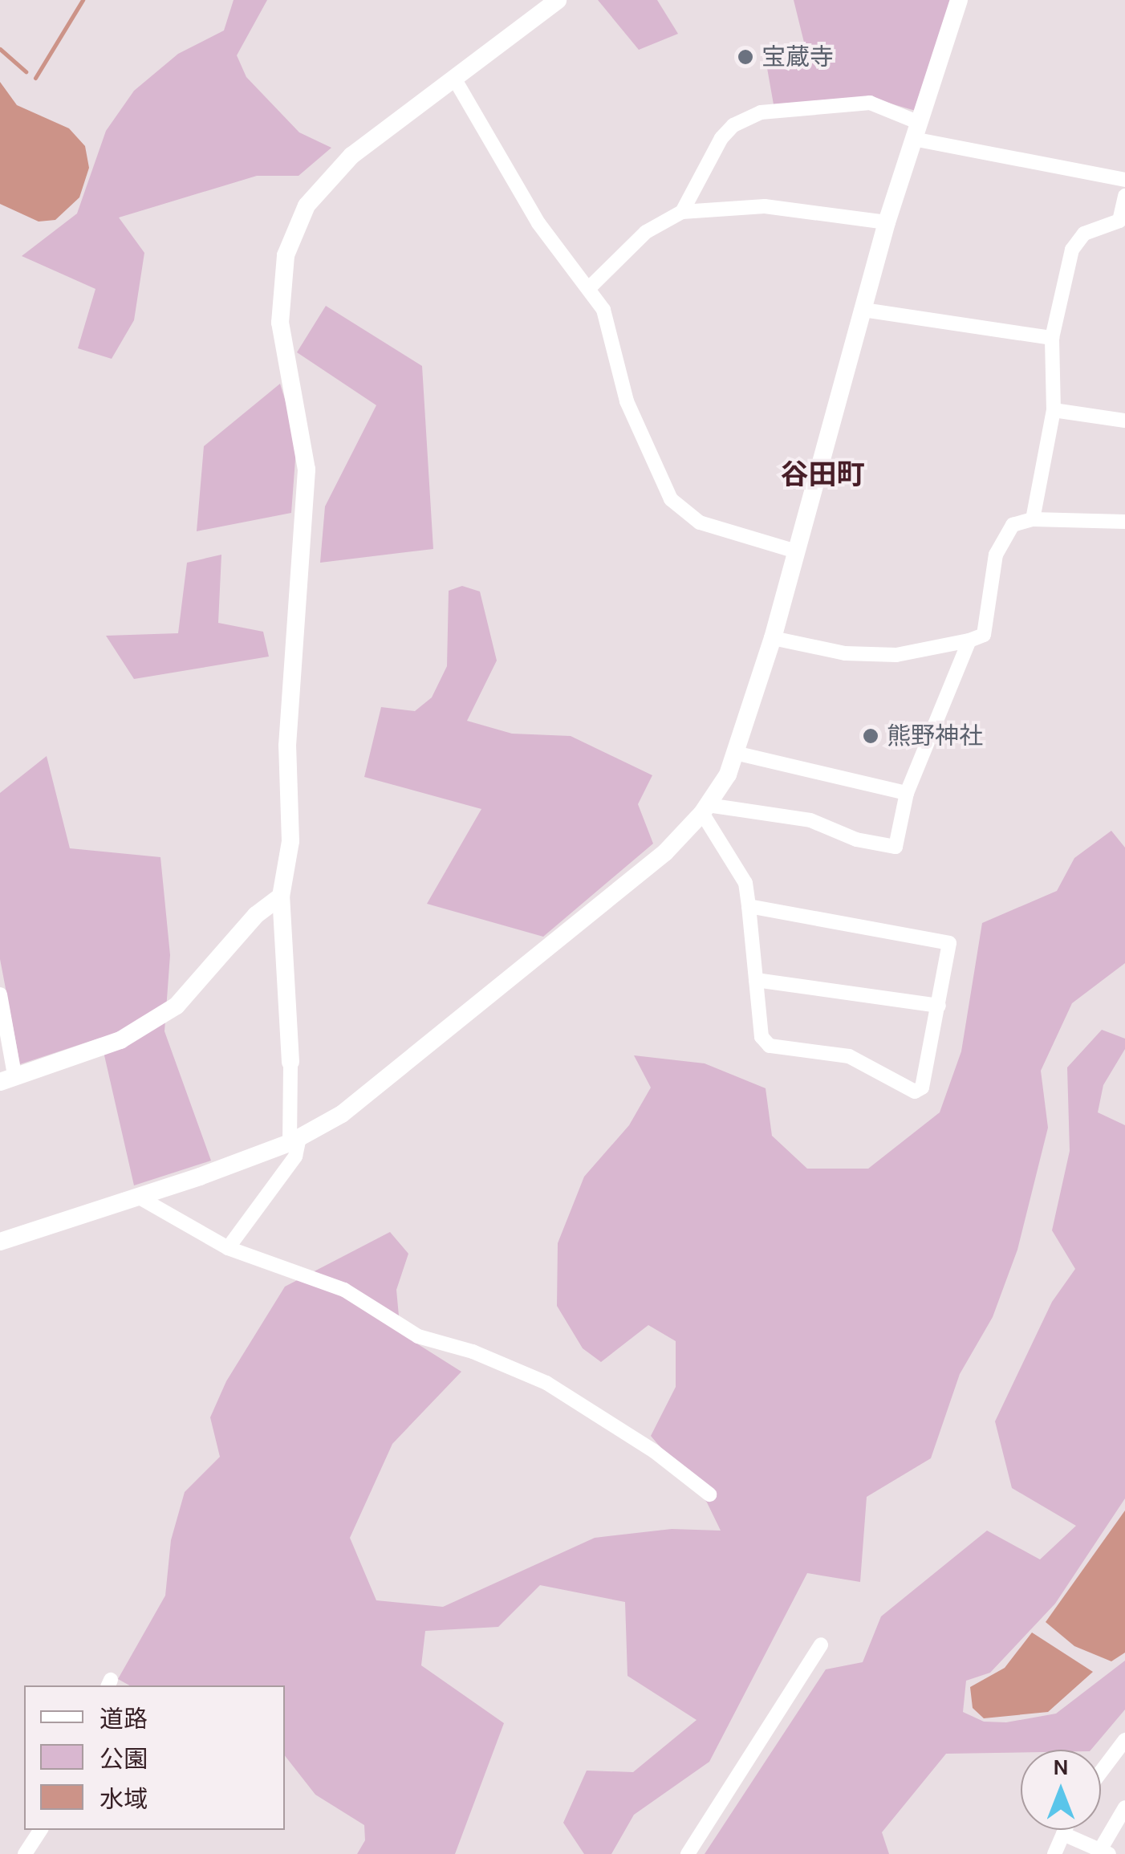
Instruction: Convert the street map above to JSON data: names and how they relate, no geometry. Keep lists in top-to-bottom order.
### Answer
{
  "districts": ["谷田町"],
  "places": ["宝蔵寺", "熊野神社"],
  "legend": ["道路", "公園", "水域"],
  "north": "top"
}
